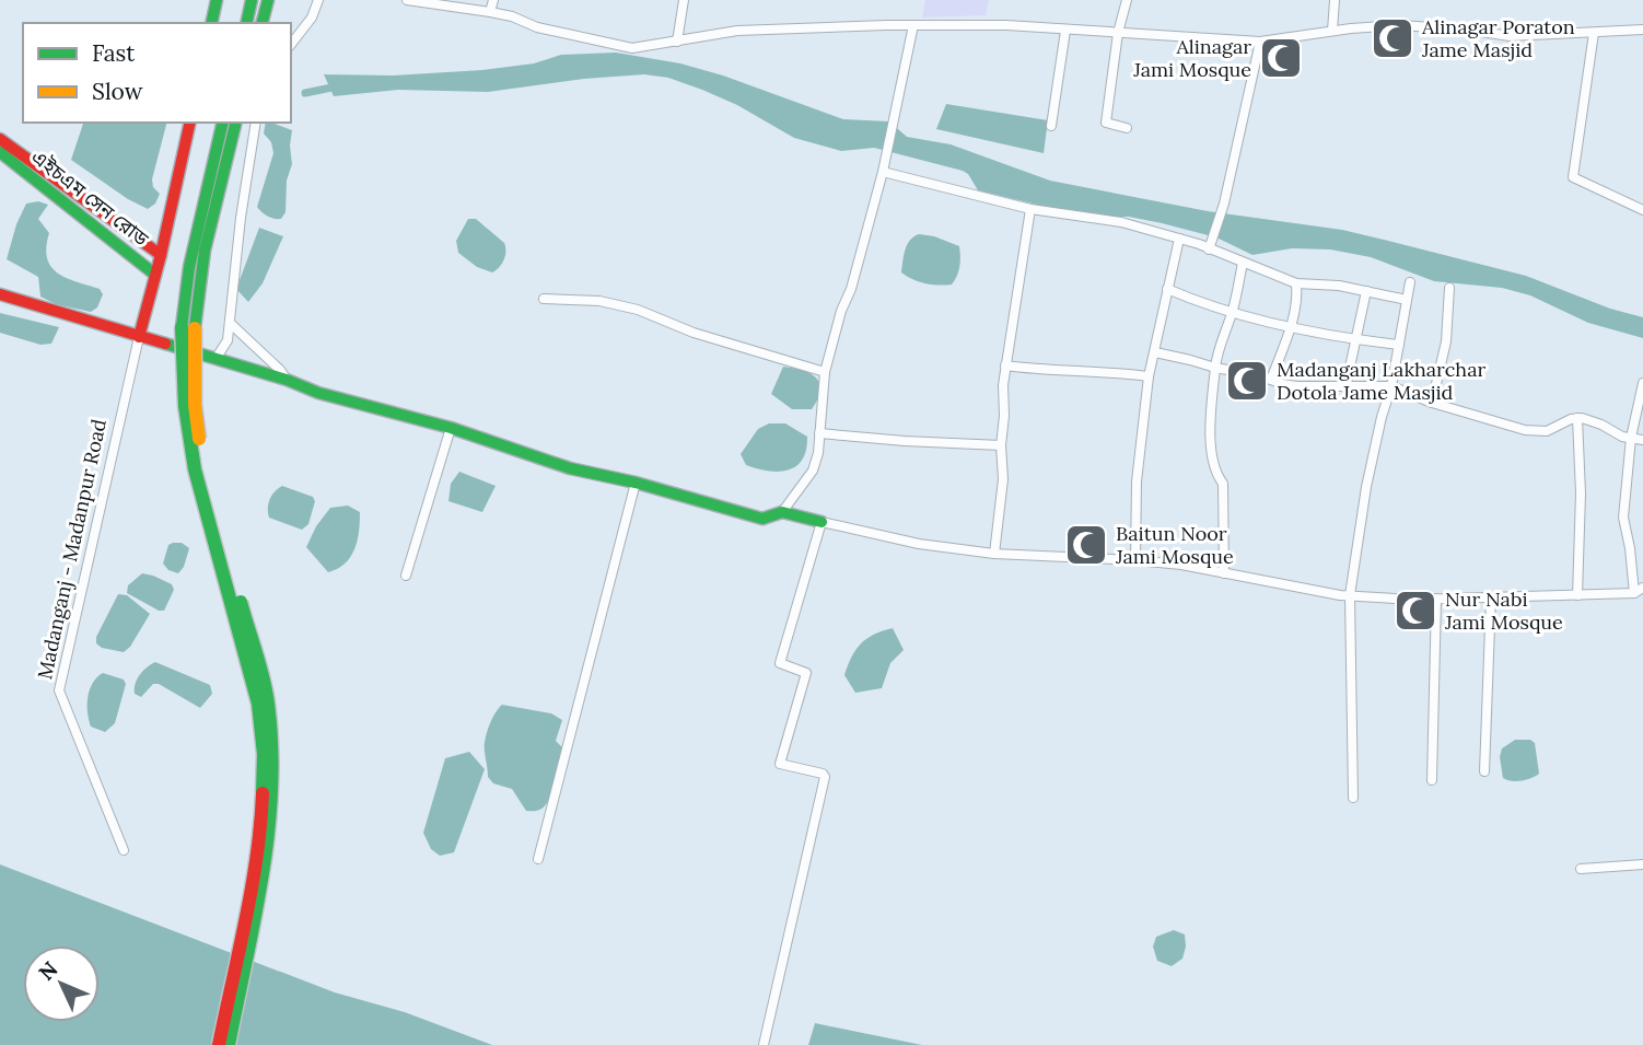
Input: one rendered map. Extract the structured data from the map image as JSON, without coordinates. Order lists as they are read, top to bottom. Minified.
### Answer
{"streets":{"main road":["এইচএম সেন রোড"],"street":["Madanganj - Madanpur Road"]},"places":{"mosque":["Alinagar Poraton Jame Masjid","Alinagar Jami Mosque","Madanganj Lakharchar Dotola Jame Masjid","Baitun Noor Jami Mosque","Nur Nabi Jami Mosque"]},"legend":["Fast","Slow"],"north":"top left"}
